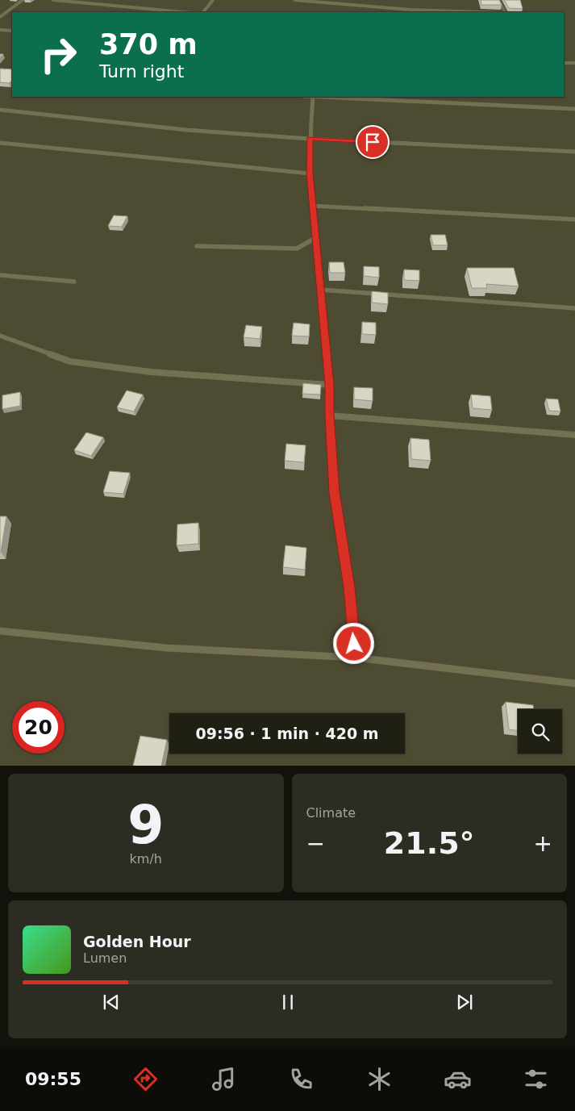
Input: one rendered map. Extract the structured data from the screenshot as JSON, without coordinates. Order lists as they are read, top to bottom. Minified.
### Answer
{"page":{"turn":["370 m","Turn right"],"limit":"20","trip":"09:56 · 1 min · 420 m","tile":[["9","km/h"],"Climate"],"heat":["−","21.5°","+"],"song":["Golden Hour","Lumen"],"tabs":"09:55"}}
